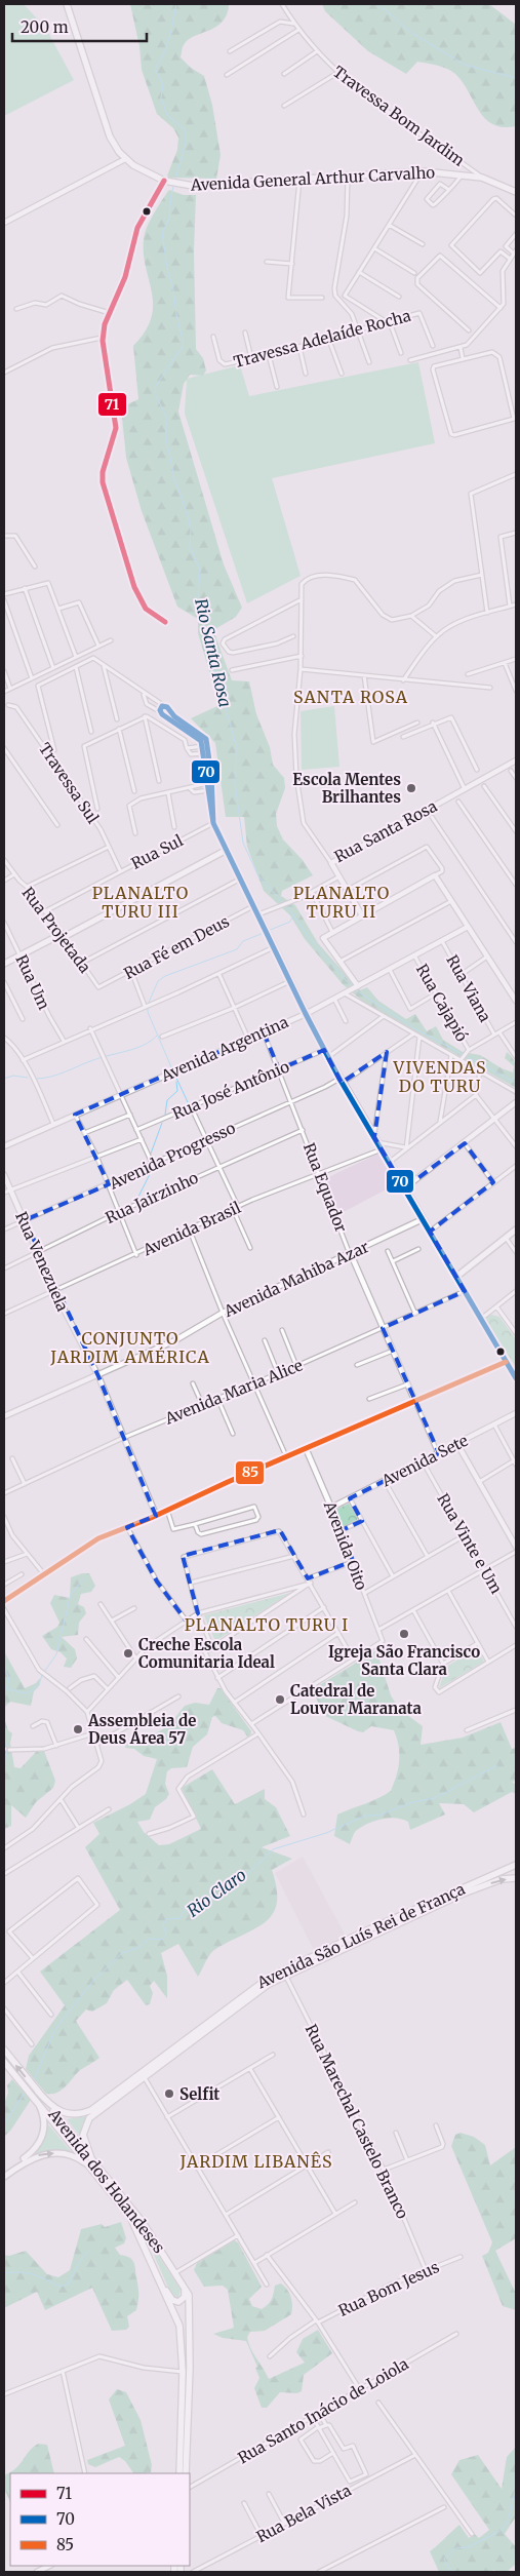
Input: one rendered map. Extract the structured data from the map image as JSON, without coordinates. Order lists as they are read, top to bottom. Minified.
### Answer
{"streets":{"main road":["Avenida General Arthur Carvalho","Avenida São Luís Rei de França","Avenida dos Holandeses"],"street":["Travessa Bom Jardim","Travessa Adelaíde Rocha","Travessa Sul","Rua Santa Rosa","Rua Sul","Rua Projetada","Rua Fé em Deus","Rua Um","Rua Viana","Rua Cajapió","Avenida Argentina","Rua José Antônio","Avenida Progresso","Rua Equador","Rua Jairzinho","Avenida Brasil","Rua Venezuela","Avenida Mahiba Azar","Avenida Maria Alice","Avenida Sete","Rua Vinte e Um","Avenida Oito","Rua Marechal Castelo Branco","Rua Bom Jesus","Rua Santo Inácio de Loiola","Rua Bela Vista"]},"crossings":[["Travessa Bom Jardim","Avenida General Arthur Carvalho"],["Travessa Sul","Rua Sul"],["Rua Sul","Rua Projetada"],["Rua Projetada","Rua Fé em Deus"],["Rua Viana","Avenida Argentina"],["Rua Cajapió","Avenida Argentina"],["Avenida Argentina","Rua Equador"],["Rua José Antônio","Rua Equador"],["Avenida Progresso","Rua Equador"],["Avenida Progresso","Rua Venezuela"],["Rua Equador","Rua Jairzinho"],["Rua Equador","Avenida Brasil"],["Rua Equador","Avenida Mahiba Azar"],["Rua Equador","Avenida Maria Alice"],["Rua Equador","Avenida Sete"],["Rua Jairzinho","Rua Venezuela"],["Avenida Brasil","Rua Venezuela"],["Rua Venezuela","Avenida Mahiba Azar"],["Rua Venezuela","Avenida Maria Alice"],["Avenida Sete","Rua Vinte e Um"],["Avenida Sete","Avenida Oito"],["Avenida São Luís Rei de França","Rua Marechal Castelo Branco"],["Avenida São Luís Rei de França","Avenida dos Holandeses"],["Rua Marechal Castelo Branco","Rua Bom Jesus"]],"districts":["SANTA ROSA","PLANALTO TURU III","PLANALTO TURU II","VIVENDAS DO TURU","CONJUNTO JARDIM AMÉRICA","PLANALTO TURU I","JARDIM LIBANÊS"],"water":["Rio Santa Rosa","Rio Claro"],"places":["Escola Mentes Brilhantes","Igreja São Francisco Santa Clara","Creche Escola Comunitaria Ideal","Catedral de Louvor Maranata","Assembleia de Deus Área 57","Selfit"],"lines":["transit line 71","transit line 70","transit line 85"],"legend":["71","70","85"],"scale_bar":"200 m"}
